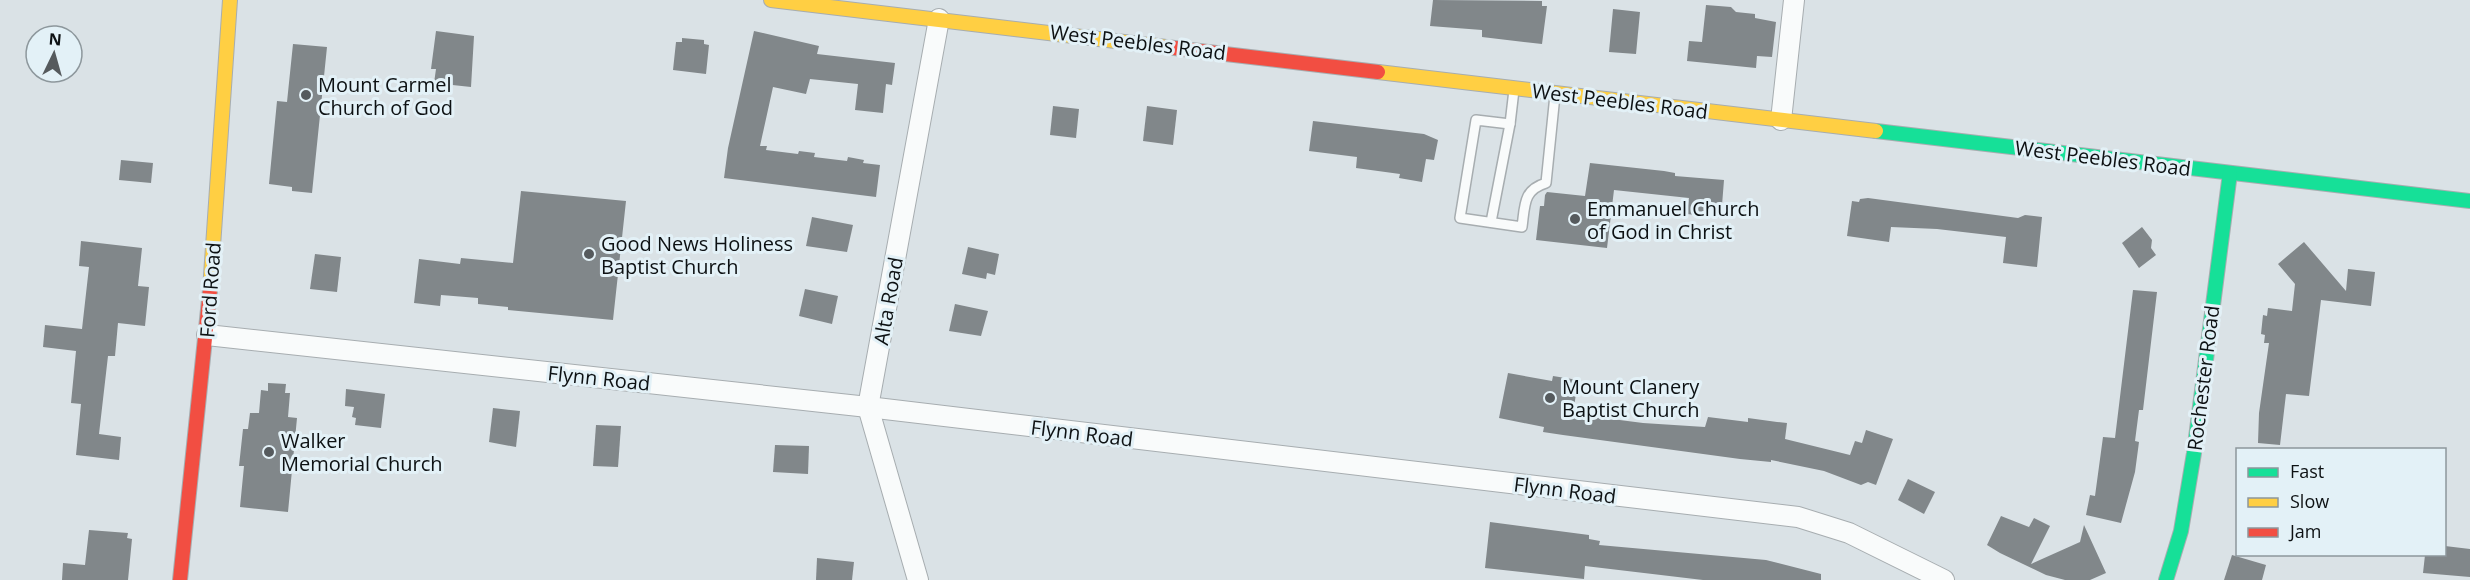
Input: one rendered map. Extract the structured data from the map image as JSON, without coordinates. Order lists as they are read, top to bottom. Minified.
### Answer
{"streets":{"main road":["West Peebles Road","Ford Road","Rochester Road"],"street":["Alta Road","Flynn Road"]},"crossings":[["West Peebles Road","Alta Road"],["West Peebles Road","Rochester Road"],["Ford Road","Flynn Road"],["Alta Road","Flynn Road"]],"places":["Mount Carmel Church of God","Emmanuel Church of God in Christ","Good News Holiness Baptist Church","Mount Clanery Baptist Church","Walker Memorial Church"],"legend":["Fast","Slow","Jam"],"north":"top"}
